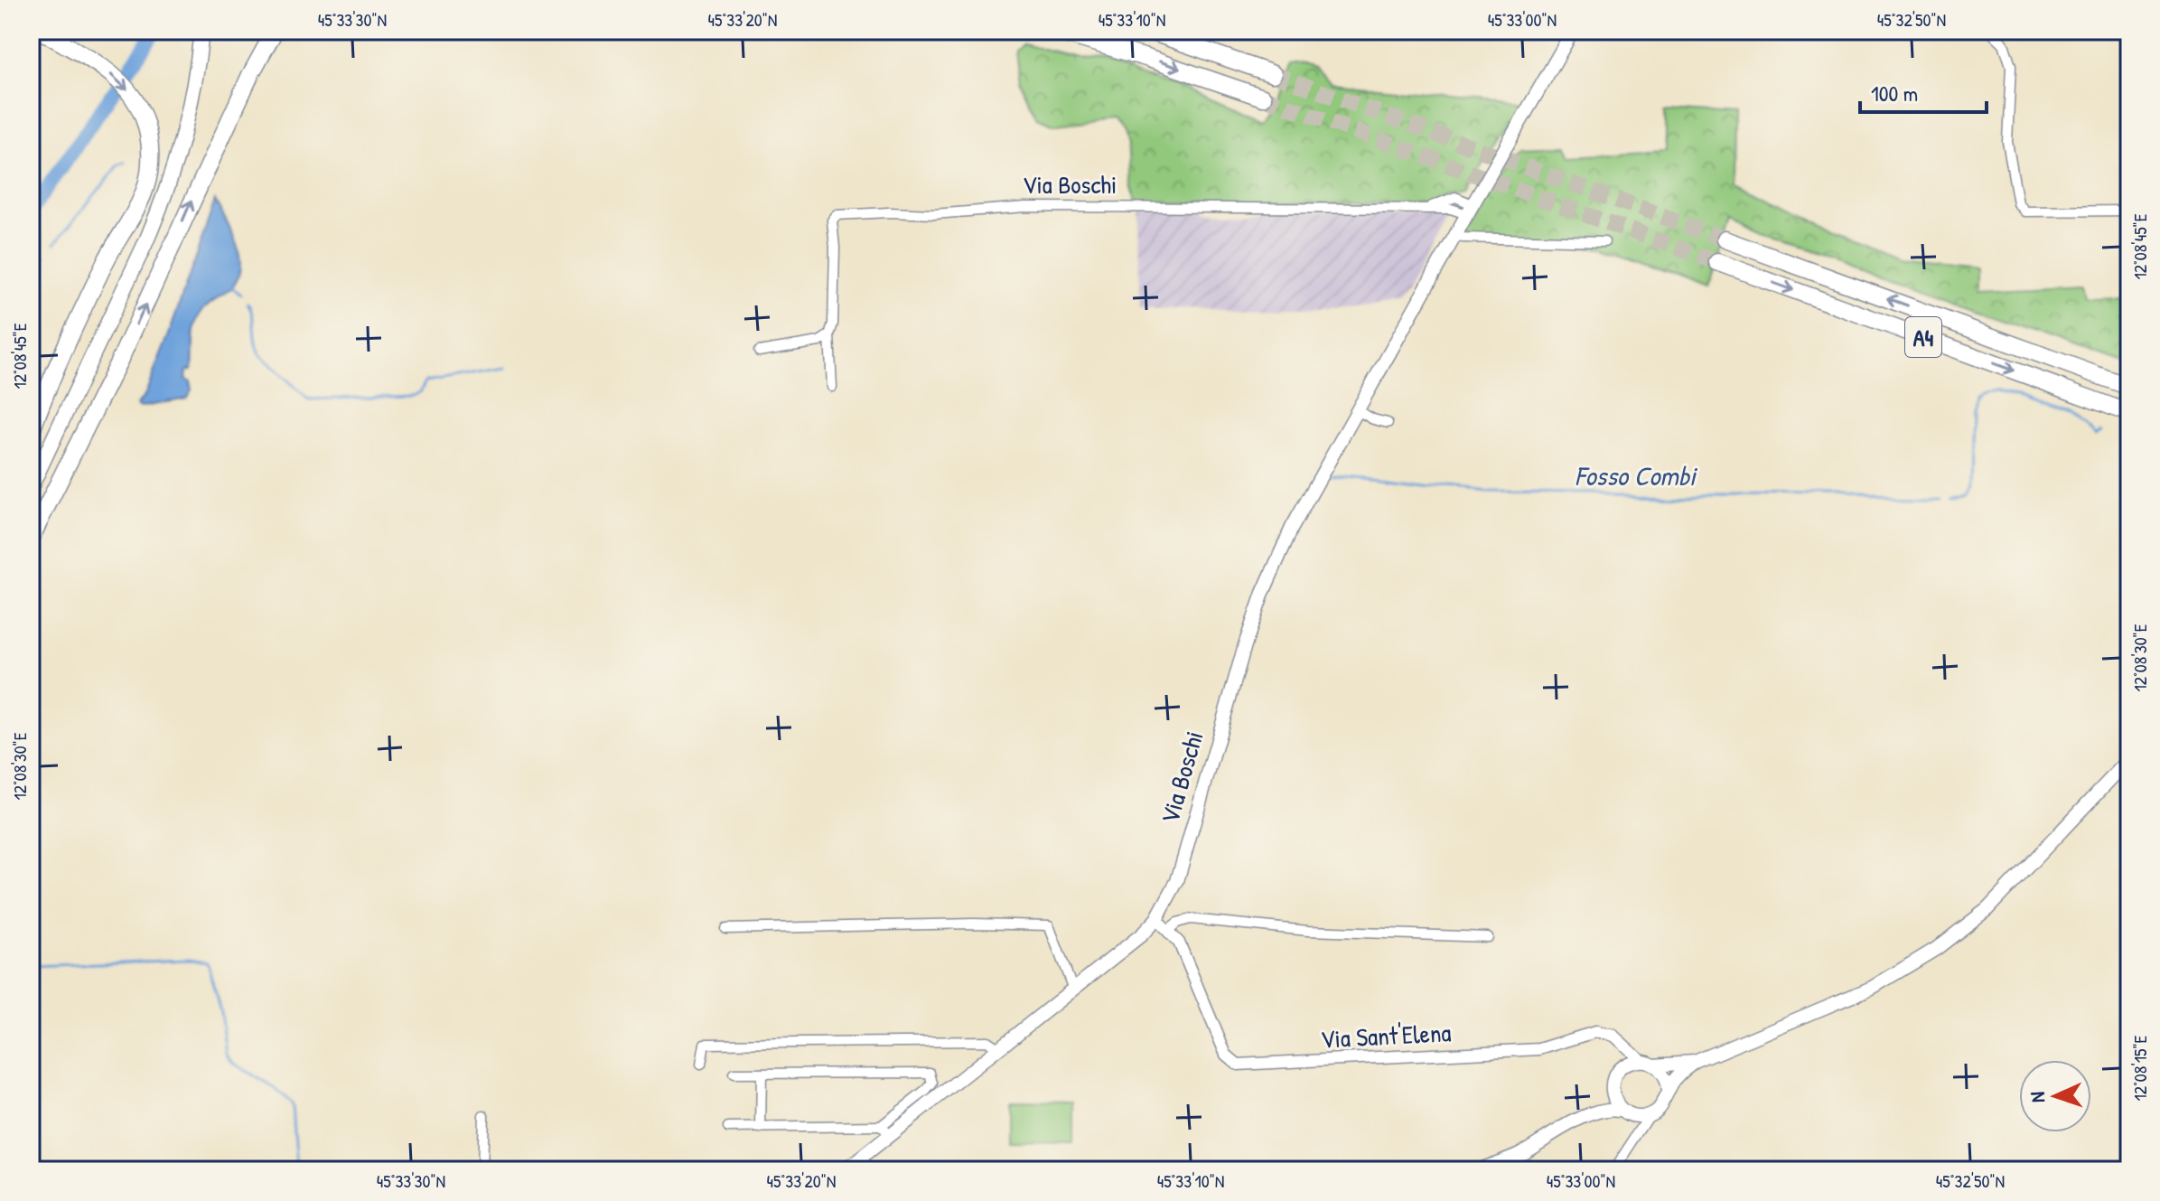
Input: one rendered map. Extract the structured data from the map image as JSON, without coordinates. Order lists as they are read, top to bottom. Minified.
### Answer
{"streets":{"highway":["A4"],"main road":["Via Boschi"],"street":["Via Sant'Elena"]},"water":["Fosso Combi"],"scale_bar":"100 m","north":"left","coordinates":["45°33'30\"N","45°33'20\"N","45°33'10\"N","45°33'00\"N","45°32'50\"N","12°08'45\"E","12°08'30\"E","12°08'15\"E"]}
